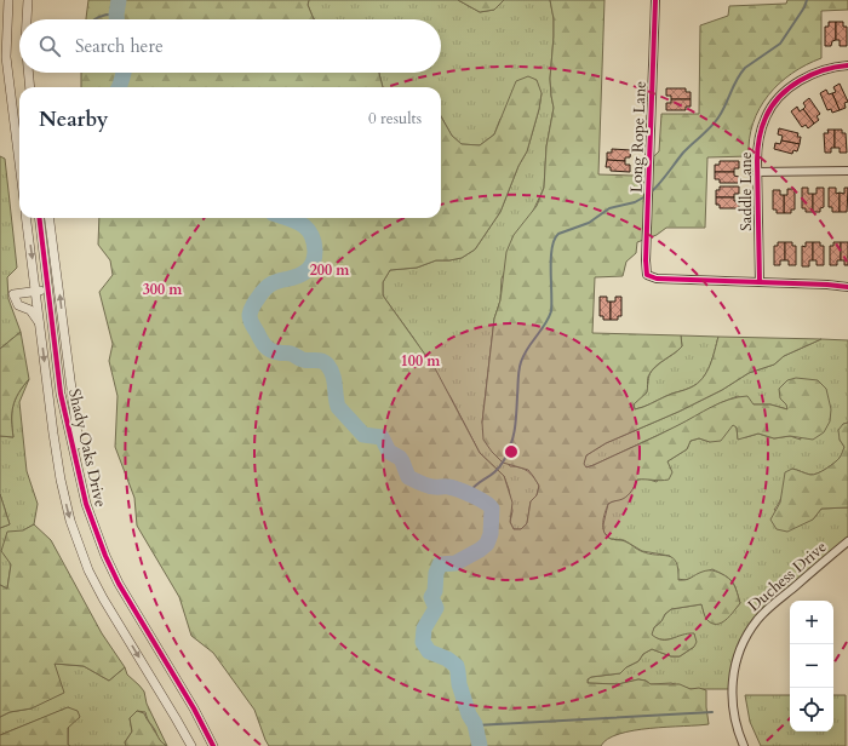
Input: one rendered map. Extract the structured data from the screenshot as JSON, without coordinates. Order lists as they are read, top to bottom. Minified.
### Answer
{"streets":{"street":["Long Rope Lane","Saddle Lane","Shady Oaks Drive","Duchess Drive"]},"crossings":[["Long Rope Lane","Saddle Lane"]],"page":{"search":"Search here","heading":["Nearby","0 results"],"map_buttons":["+","−"]},"rings":["200 m","300 m","100 m"]}
